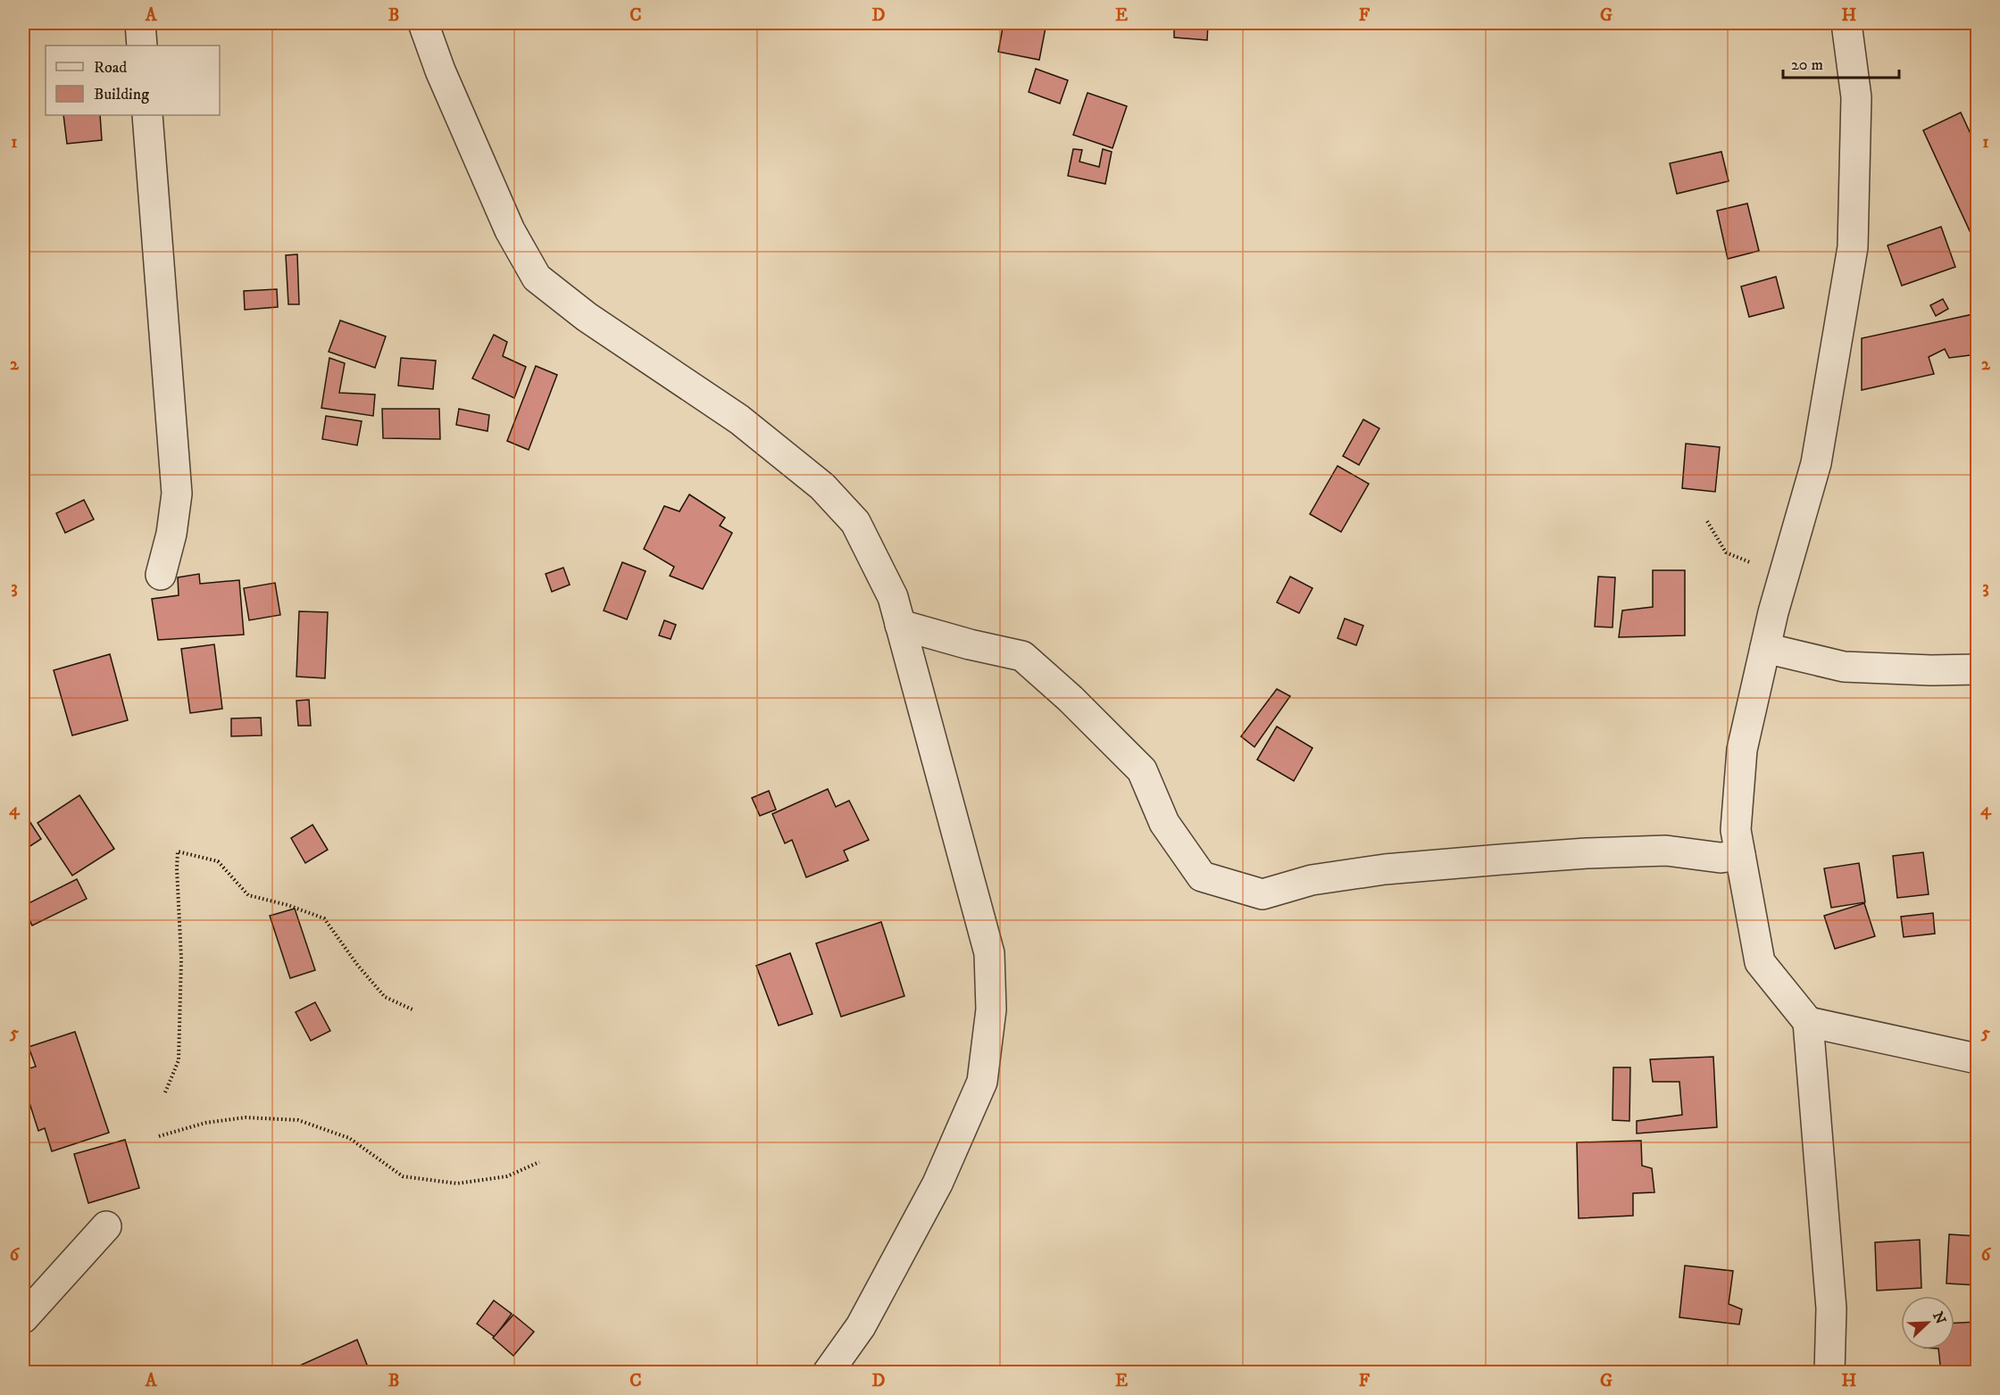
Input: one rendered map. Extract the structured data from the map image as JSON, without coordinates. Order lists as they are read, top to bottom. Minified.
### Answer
{"legend":["Road","Building"],"scale_bar":"20 m","north":"top right","grid":{"columns":["A","B","C","D","E","F","G","H"],"rows":["1","2","3","4","5","6"]}}
